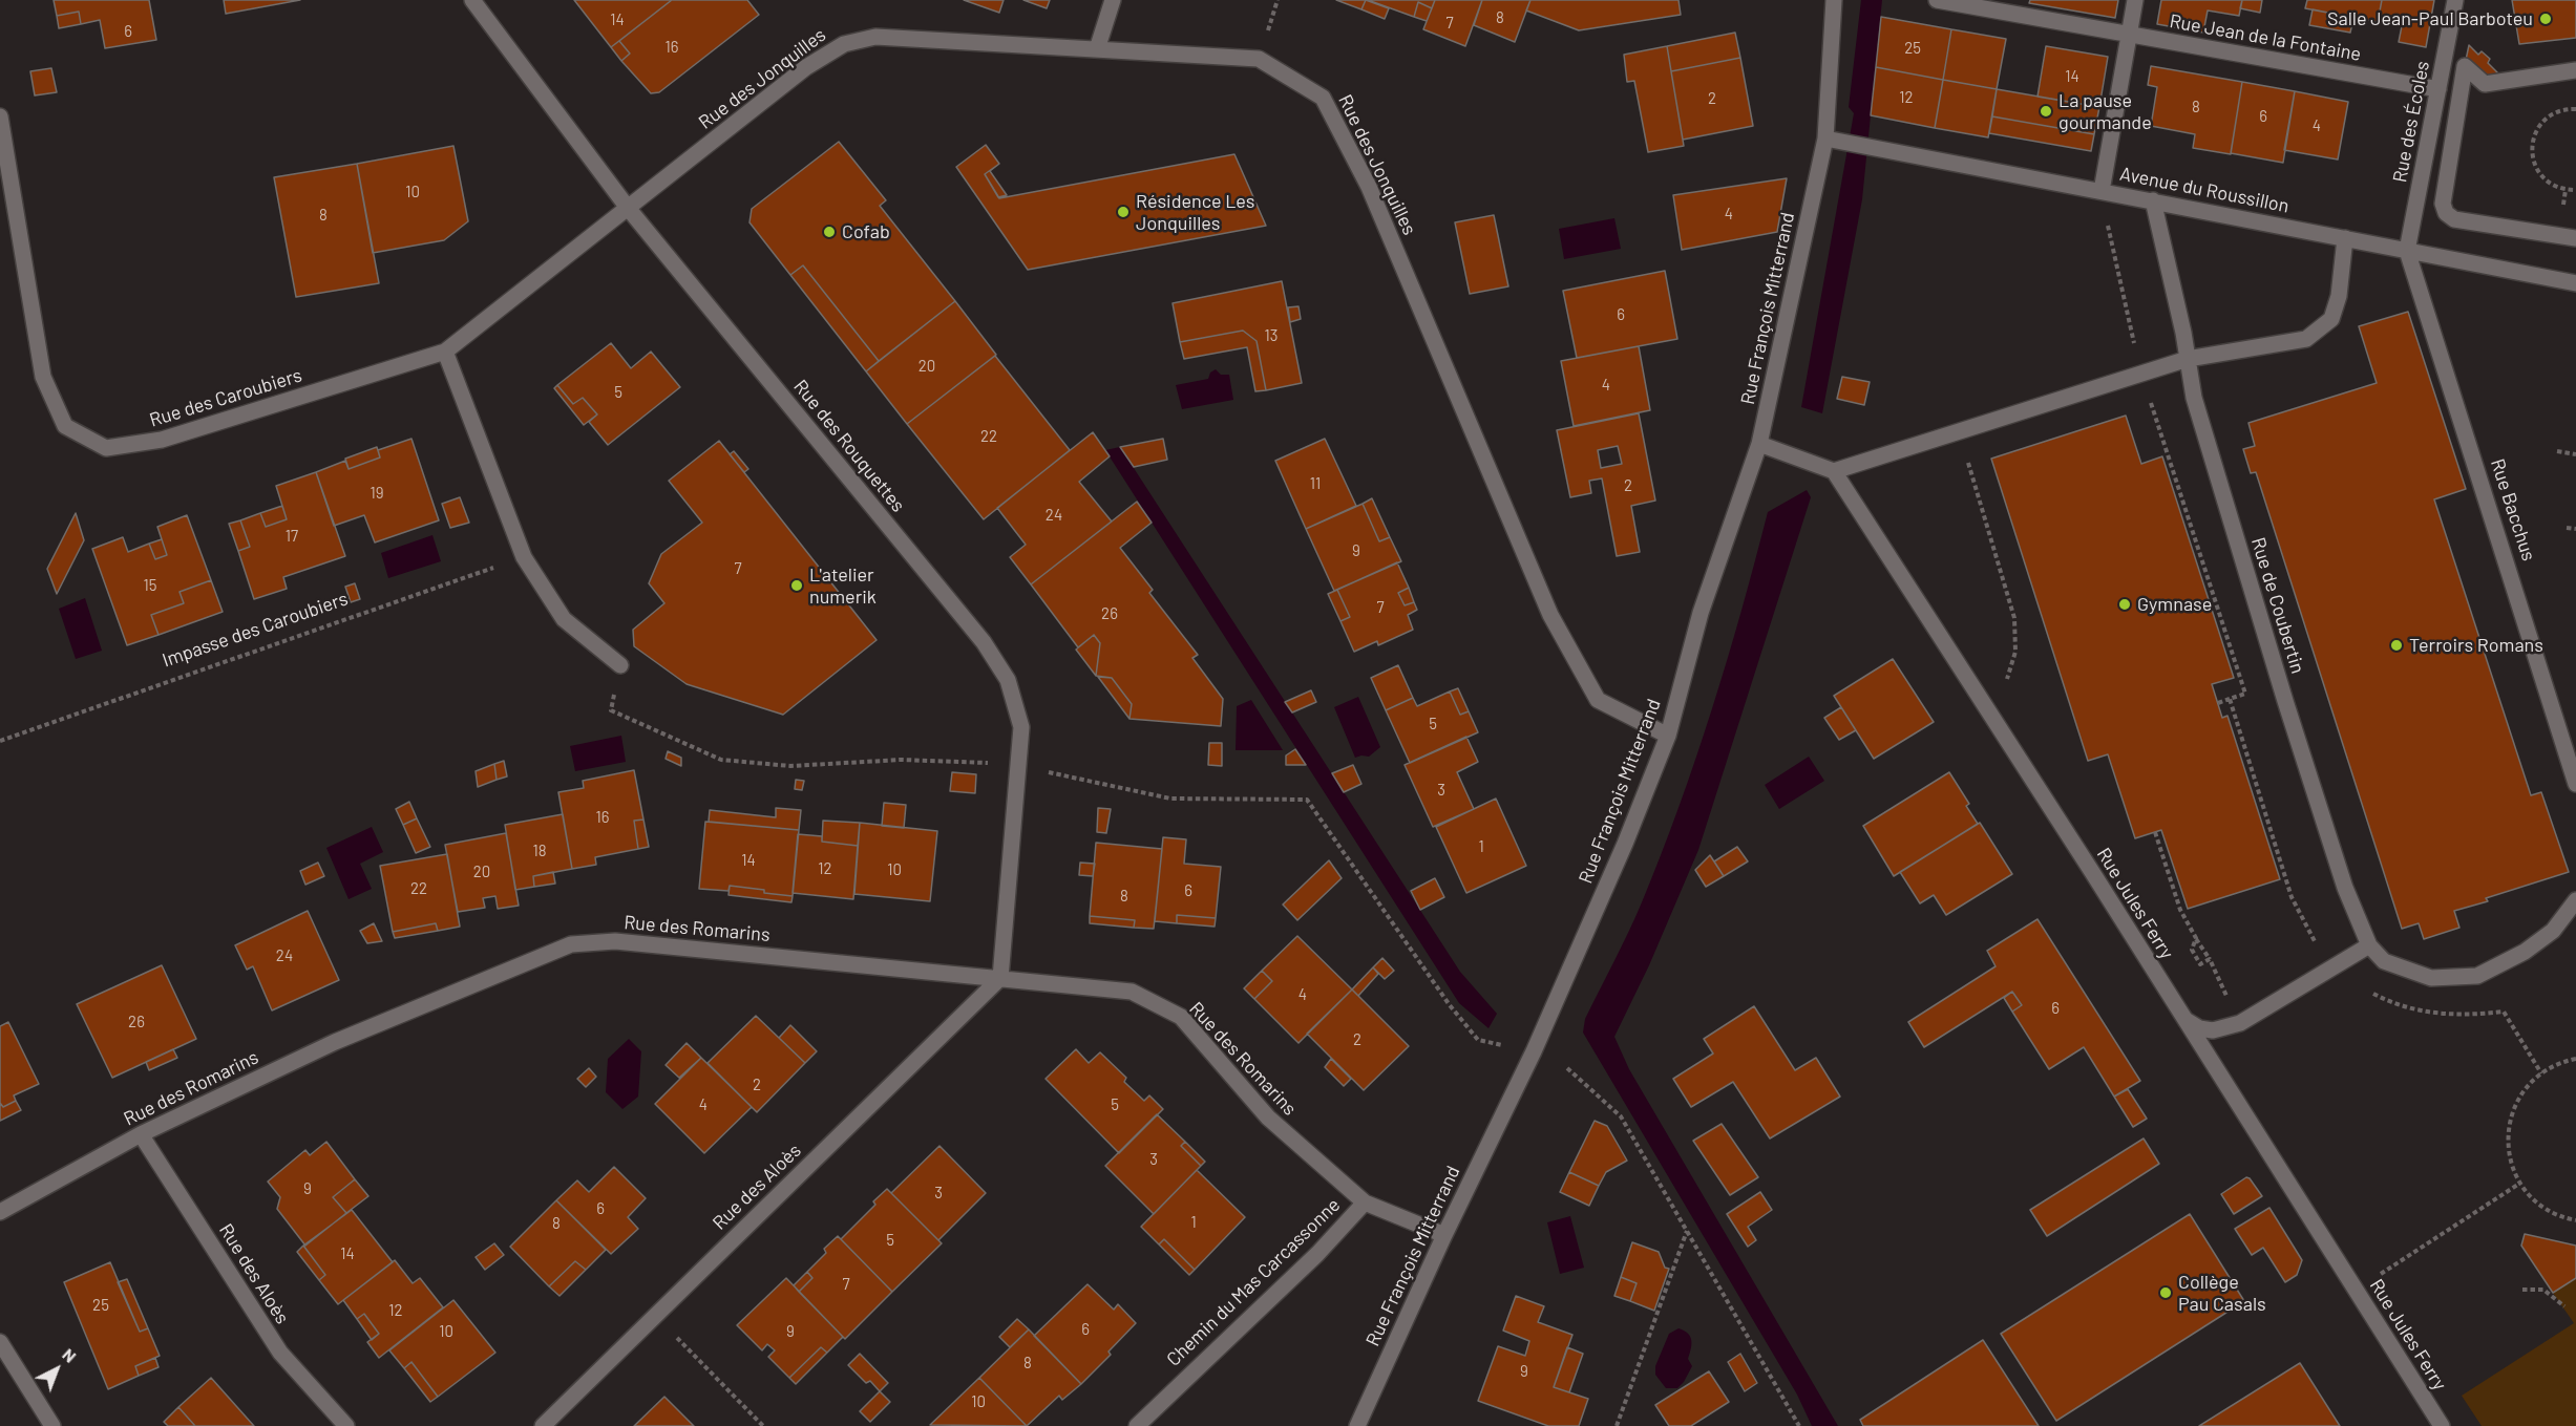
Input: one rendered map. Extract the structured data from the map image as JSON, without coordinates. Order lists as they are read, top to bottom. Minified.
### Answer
{"streets":{"street":["Rue Jean de la Fontaine","Rue des Jonquilles","Rue des Écoles","Avenue du Roussillon","Rue François Mitterrand","Rue des Caroubiers","Rue des Rouquettes","Rue Bacchus","Rue de Coubertin","Rue Jules Ferry","Rue des Romarins","Rue des Aloès","Chemin du Mas Carcassonne"],"path":["Impasse des Caroubiers"]},"crossings":[["Rue Jean de la Fontaine","Rue des Écoles"],["Rue des Jonquilles","Rue François Mitterrand"],["Rue des Jonquilles","Rue des Caroubiers"],["Rue des Jonquilles","Rue des Rouquettes"],["Rue des Écoles","Avenue du Roussillon"],["Rue des Écoles","Rue Bacchus"],["Avenue du Roussillon","Rue François Mitterrand"],["Avenue du Roussillon","Rue Bacchus"],["Avenue du Roussillon","Rue de Coubertin"],["Rue François Mitterrand","Chemin du Mas Carcassonne"],["Rue des Caroubiers","Rue des Rouquettes"],["Rue des Rouquettes","Rue des Romarins"],["Rue des Rouquettes","Rue des Aloès"],["Rue des Romarins","Rue des Aloès"],["Rue des Romarins","Chemin du Mas Carcassonne"]],"places":["Salle Jean-Paul Barboteu","La pause gourmande","Résidence Les Jonquilles","Cofab","L'atelier numerik","Gymnase","Terroirs Romans","Collège Pau Casals"],"house_numbers":["8","14","7","6","16","25","14","12","2","8","6","4","10","4","8","6","13","20","4","5","22","11","2","19","24","17","9","7","15","7","26","5","3","16","1","18","14","12","10","20","22","6","8","24","4","6","26","2","2","4","5","3","9","3","6","1","8","5","14","7","25","12","6","10","9","8","9","10"],"north":"top right"}
